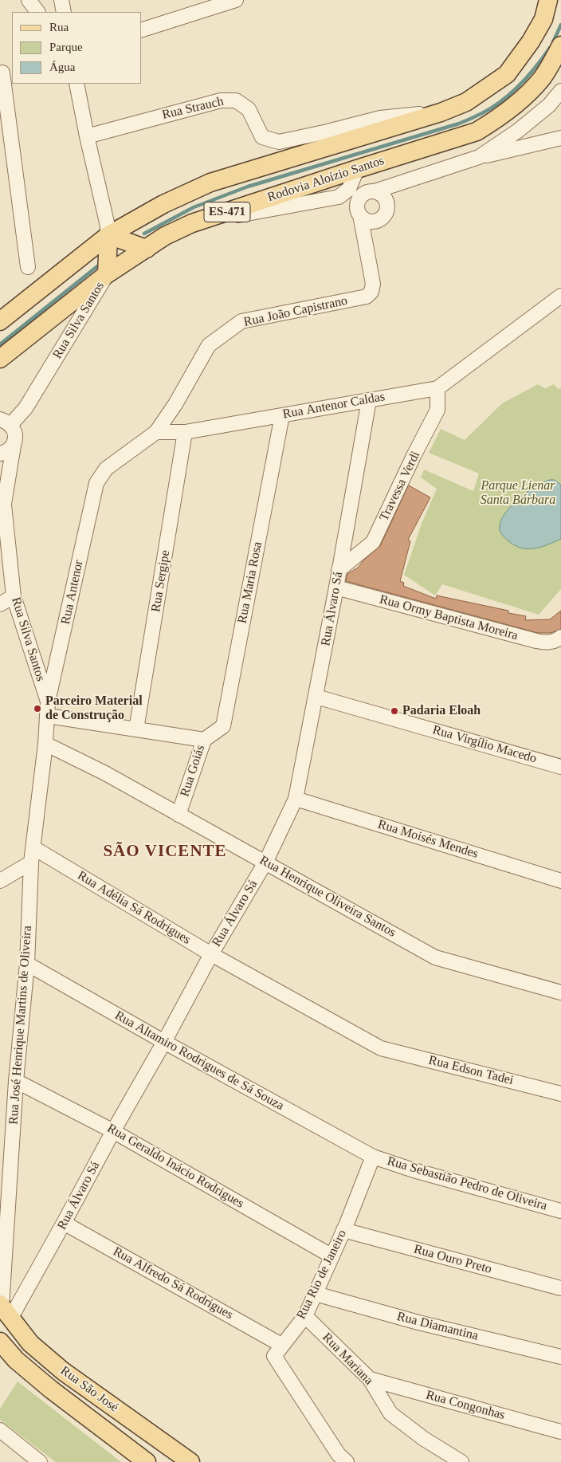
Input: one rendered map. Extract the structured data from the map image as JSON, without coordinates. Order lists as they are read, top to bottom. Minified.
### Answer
{"streets":{"main road":["Rodovia Aloízio Santos","ES-471","Rua São José"],"street":["Rua Strauch","Rua João Capistrano","Rua Silva Santos","Rua Antenor Caldas","Travessa Verdi","Rua Sergipe","Rua Maria Rosa","Rua Antenor","Rua Álvaro Sá","Rua Ormy Baptista Moreira","Rua Virgílio Macedo","Rua Goiás","Rua Moisés Mendes","Rua Henrique Oliveira Santos","Rua Adélia Sá Rodrigues","Rua José Henrique Martins de Oliveira","Rua Altamiro Rodrigues de Sá Souza","Rua Edson Tadei","Rua Geraldo Inácio Rodrigues","Rua Sebastião Pedro de Oliveira","Rua Ouro Preto","Rua Rio de Janeiro","Rua Alfredo Sá Rodrigues","Rua Diamantina","Rua Mariana","Rua Congonhas"]},"crossings":[["Rua Strauch","Rodovia Aloízio Santos"],["Rodovia Aloízio Santos","Rua Silva Santos"],["Rua João Capistrano","Rua Antenor Caldas"],["Rua João Capistrano","Rua Antenor"],["Rua Silva Santos","Rua Antenor"],["Rua Antenor Caldas","Travessa Verdi"],["Rua Antenor Caldas","Rua Sergipe"],["Rua Antenor Caldas","Rua Maria Rosa"],["Rua Antenor Caldas","Rua Antenor"],["Rua Antenor Caldas","Rua Álvaro Sá"],["Travessa Verdi","Rua Álvaro Sá"],["Rua Sergipe","Rua Goiás"],["Rua Maria Rosa","Rua Goiás"],["Rua Álvaro Sá","Rua Ormy Baptista Moreira"],["Rua Álvaro Sá","Rua Virgílio Macedo"],["Rua Álvaro Sá","Rua Moisés Mendes"],["Rua Álvaro Sá","Rua Henrique Oliveira Santos"],["Rua Álvaro Sá","Rua Adélia Sá Rodrigues"],["Rua Álvaro Sá","Rua José Henrique Martins de Oliveira"],["Rua Álvaro Sá","Rua Altamiro Rodrigues de Sá Souza"],["Rua Álvaro Sá","Rua Geraldo Inácio Rodrigues"],["Rua Álvaro Sá","Rua Alfredo Sá Rodrigues"],["Rua Álvaro Sá","Rua São José"],["Rua Goiás","Rua Henrique Oliveira Santos"],["Rua Henrique Oliveira Santos","Rua José Henrique Martins de Oliveira"],["Rua Adélia Sá Rodrigues","Rua José Henrique Martins de Oliveira"],["Rua Adélia Sá Rodrigues","Rua Edson Tadei"],["Rua José Henrique Martins de Oliveira","Rua Altamiro Rodrigues de Sá Souza"],["Rua José Henrique Martins de Oliveira","Rua Geraldo Inácio Rodrigues"],["Rua José Henrique Martins de Oliveira","Rua São José"],["Rua Altamiro Rodrigues de Sá Souza","Rua Sebastião Pedro de Oliveira"],["Rua Altamiro Rodrigues de Sá Souza","Rua Rio de Janeiro"],["Rua Geraldo Inácio Rodrigues","Rua Rio de Janeiro"],["Rua Sebastião Pedro de Oliveira","Rua Rio de Janeiro"],["Rua Ouro Preto","Rua Rio de Janeiro"],["Rua Rio de Janeiro","Rua Alfredo Sá Rodrigues"],["Rua Rio de Janeiro","Rua Diamantina"],["Rua Rio de Janeiro","Rua Mariana"],["Rua Mariana","Rua Congonhas"]],"districts":["SÃO VICENTE"],"parks":["Parque Lienar Santa Bárbara"],"places":["Parceiro Material de Construção","Padaria Eloah"],"legend":["Rua","Parque","Água"]}
